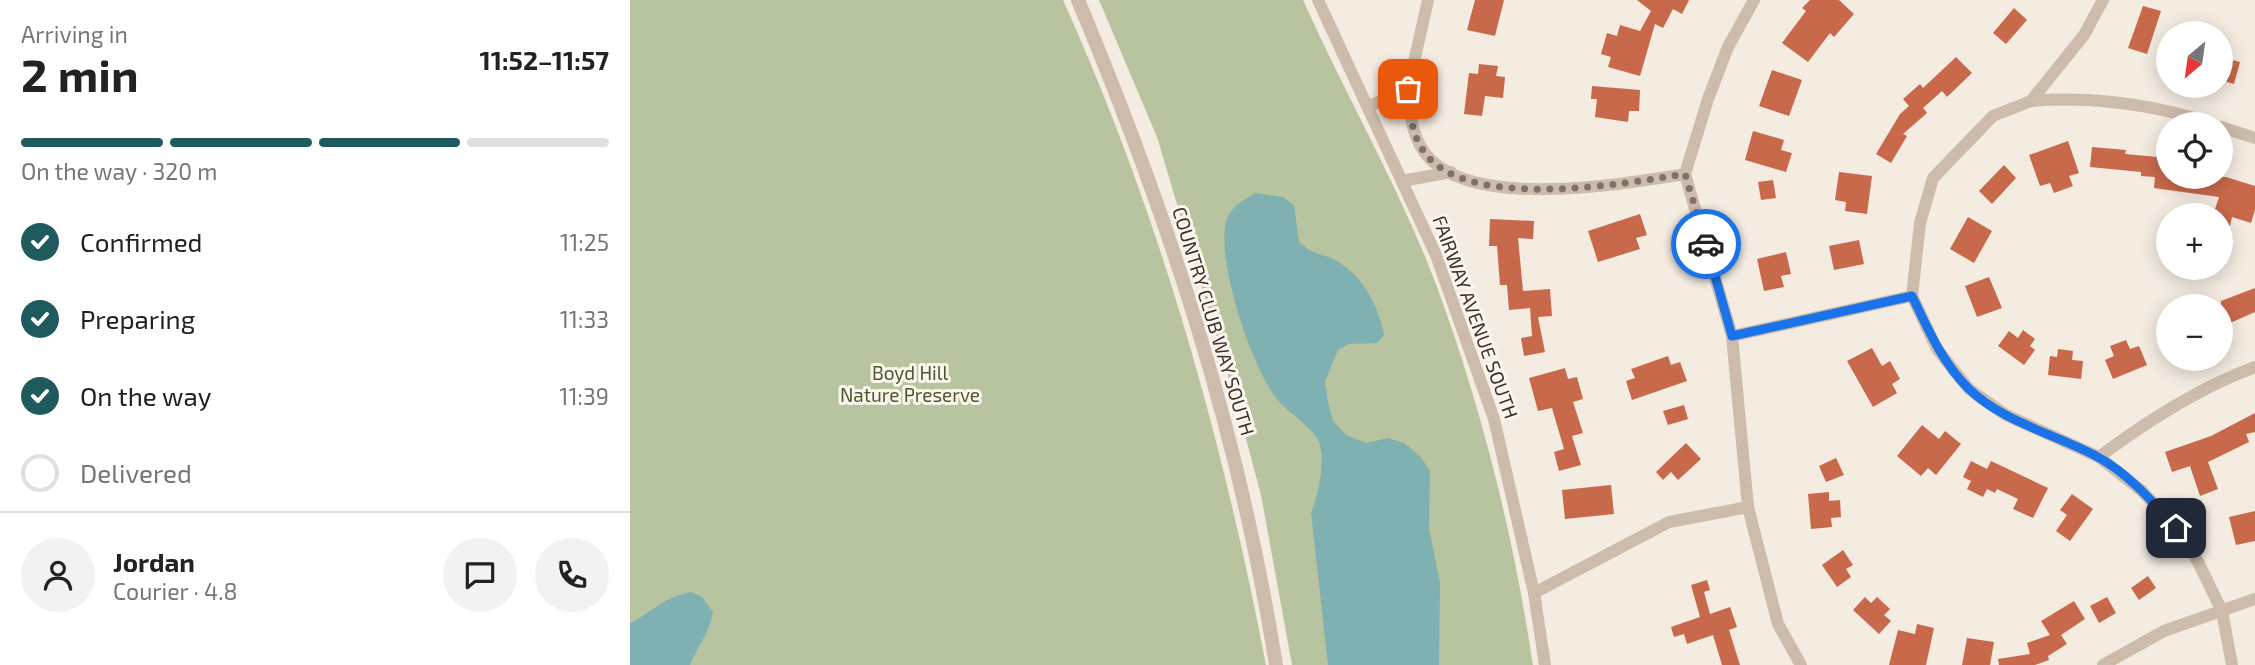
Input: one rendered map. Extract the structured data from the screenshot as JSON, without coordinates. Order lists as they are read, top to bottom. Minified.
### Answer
{"streets":{"street":["FAIRWAY AVENUE SOUTH","COUNTRY CLUB WAY SOUTH"]},"parks":["Boyd Hill Nature Preserve"],"north":"bottom left","page":{"heading":["2 min","Arriving in","11:52–11:57"],"panel":["Jordan","Courier · 4.8"],"map_buttons":["+","−"],"bar":"On the way · 320 m","list":[["Confirmed","11:25"],["Preparing","11:33"],["On the way","11:39"],"Delivered"]}}
